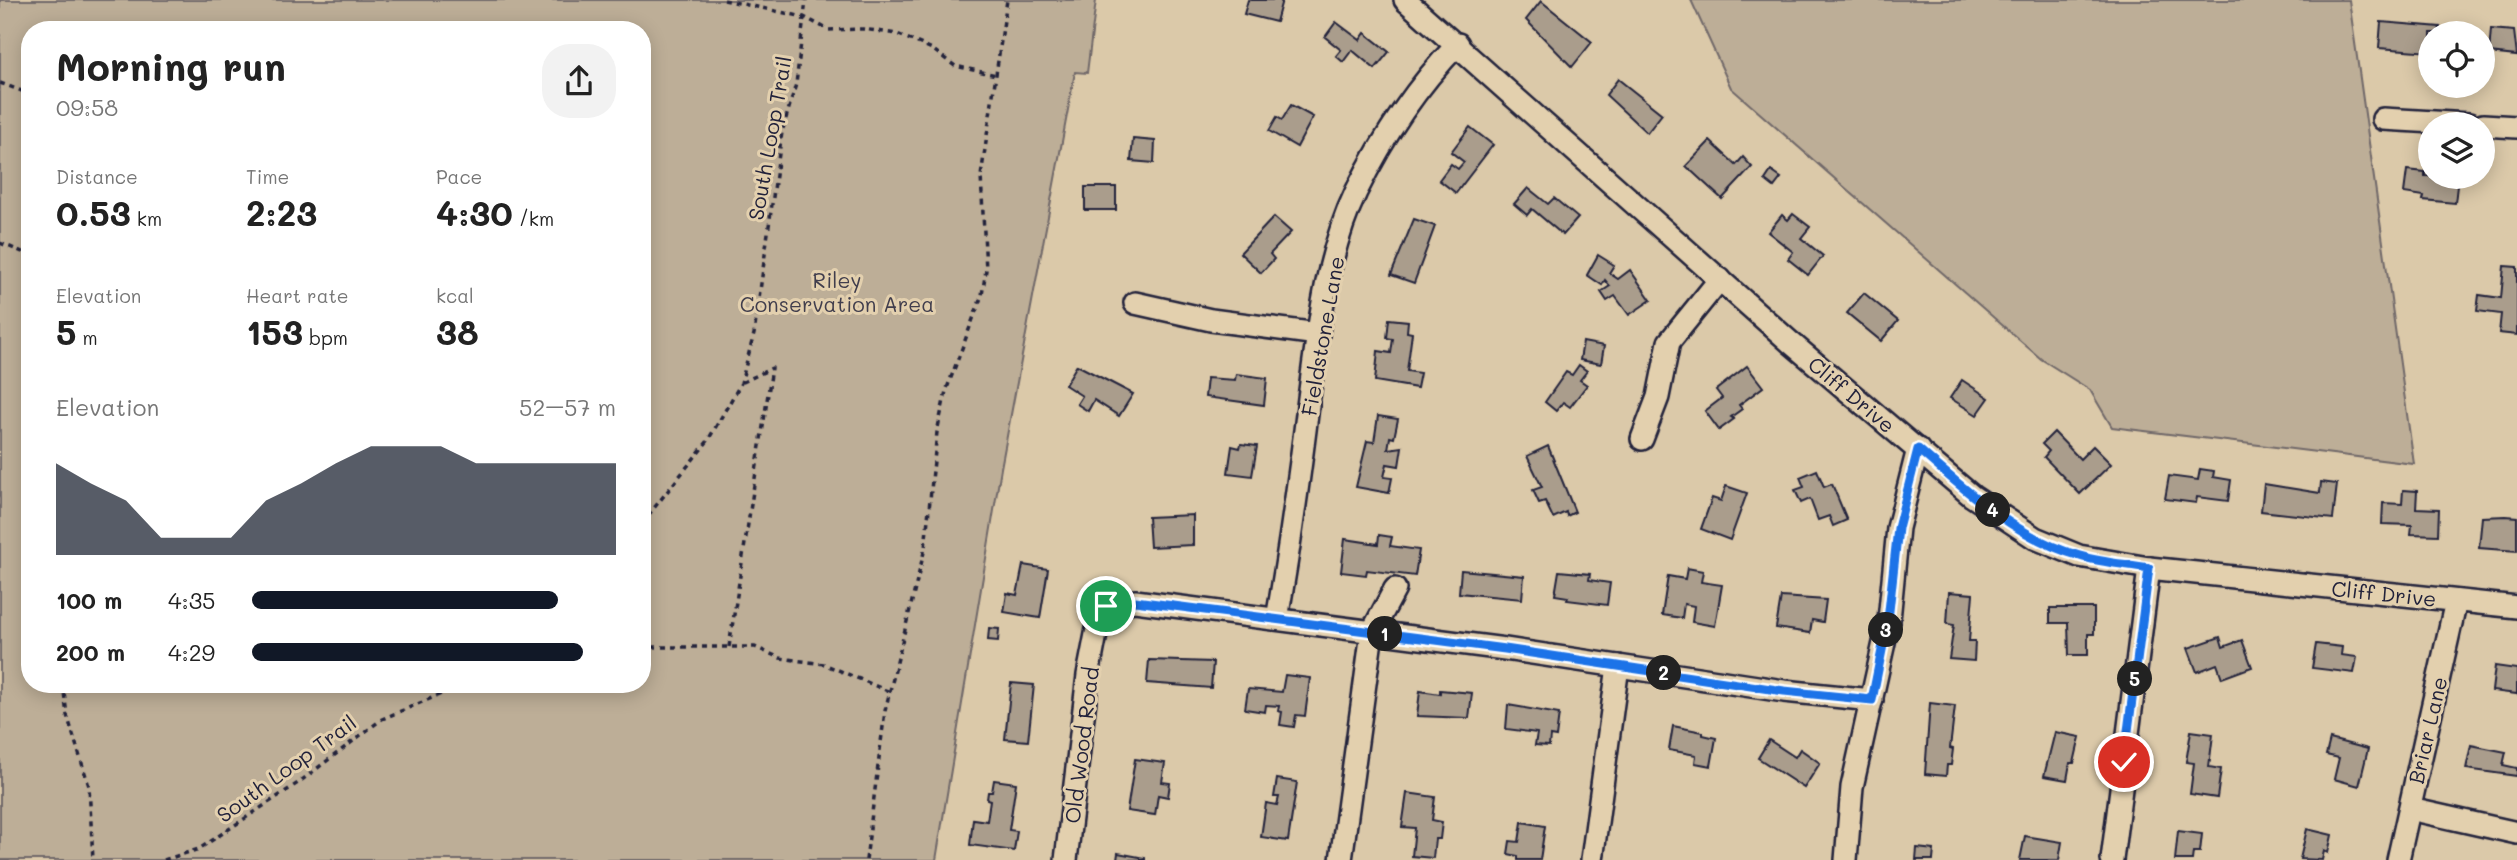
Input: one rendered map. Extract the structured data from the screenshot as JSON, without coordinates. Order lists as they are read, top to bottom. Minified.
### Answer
{"streets":{"street":["Fieldstone Lane","Cliff Drive","Briar Lane","Old Wood Road"],"path":["South Loop Trail"]},"crossings":[["Fieldstone Lane","Cliff Drive"],["Fieldstone Lane","Old Wood Road"],["Cliff Drive","Briar Lane"]],"parks":["Riley Conservation Area"],"page":{"heading":["Morning run","09:58"],"stats":[["Distance","0.53 km"],["Time","2:23"],["Pace","4:30 /km"],["Elevation","5 m"],["Heart rate","153 bpm"],["kcal","38"]],"chart":["Elevation","52–57 m"],"pins":["4","3","1","2","5"],"list":[{"name":"100 m","note":"4:35"},{"name":"200 m","note":"4:29"}]}}
